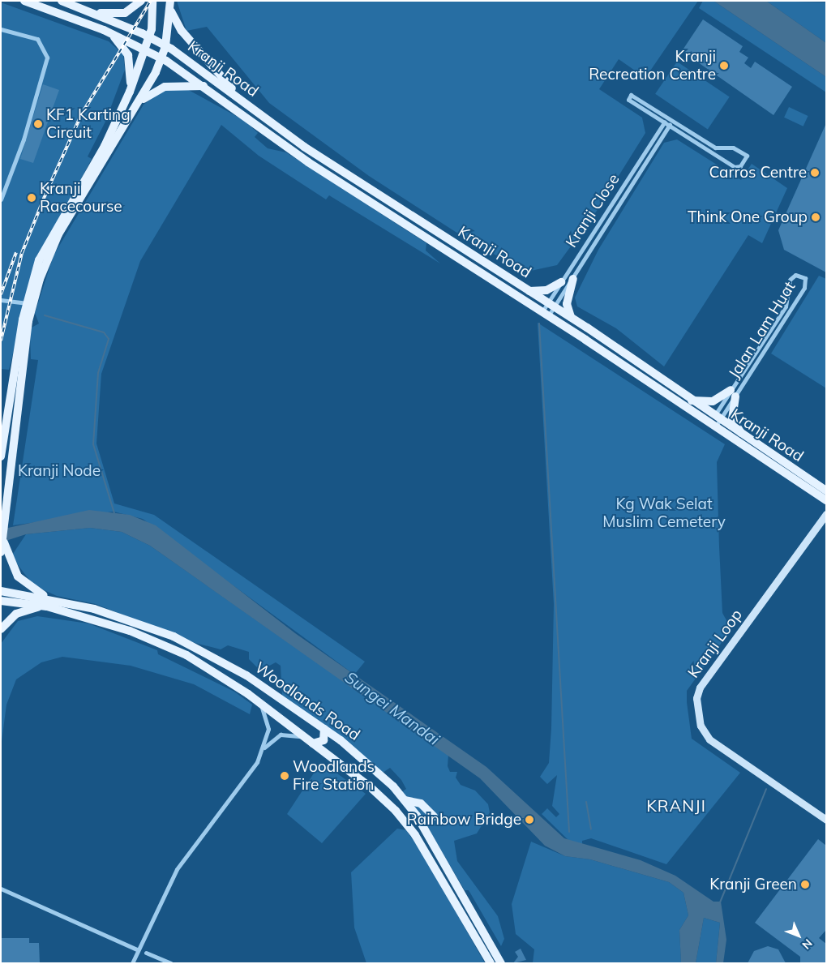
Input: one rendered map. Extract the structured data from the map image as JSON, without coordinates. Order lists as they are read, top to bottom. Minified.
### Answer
{"streets":{"main road":["Kranji Road","Woodlands Road"],"street":["Kranji Close","Jalan Lam Huat","Kranji Loop"]},"crossings":[["Kranji Road","Kranji Close"],["Kranji Road","Jalan Lam Huat"]],"districts":["KRANJI"],"water":["Sungei Mandai"],"parks":["Kranji Node","Kg Wak Selat Muslim Cemetery"],"places":["Kranji Recreation Centre","KF1 Karting Circuit","Carros Centre","Kranji Racecourse","Think One Group","Woodlands Fire Station","Rainbow Bridge","Kranji Green"],"north":"bottom right"}
